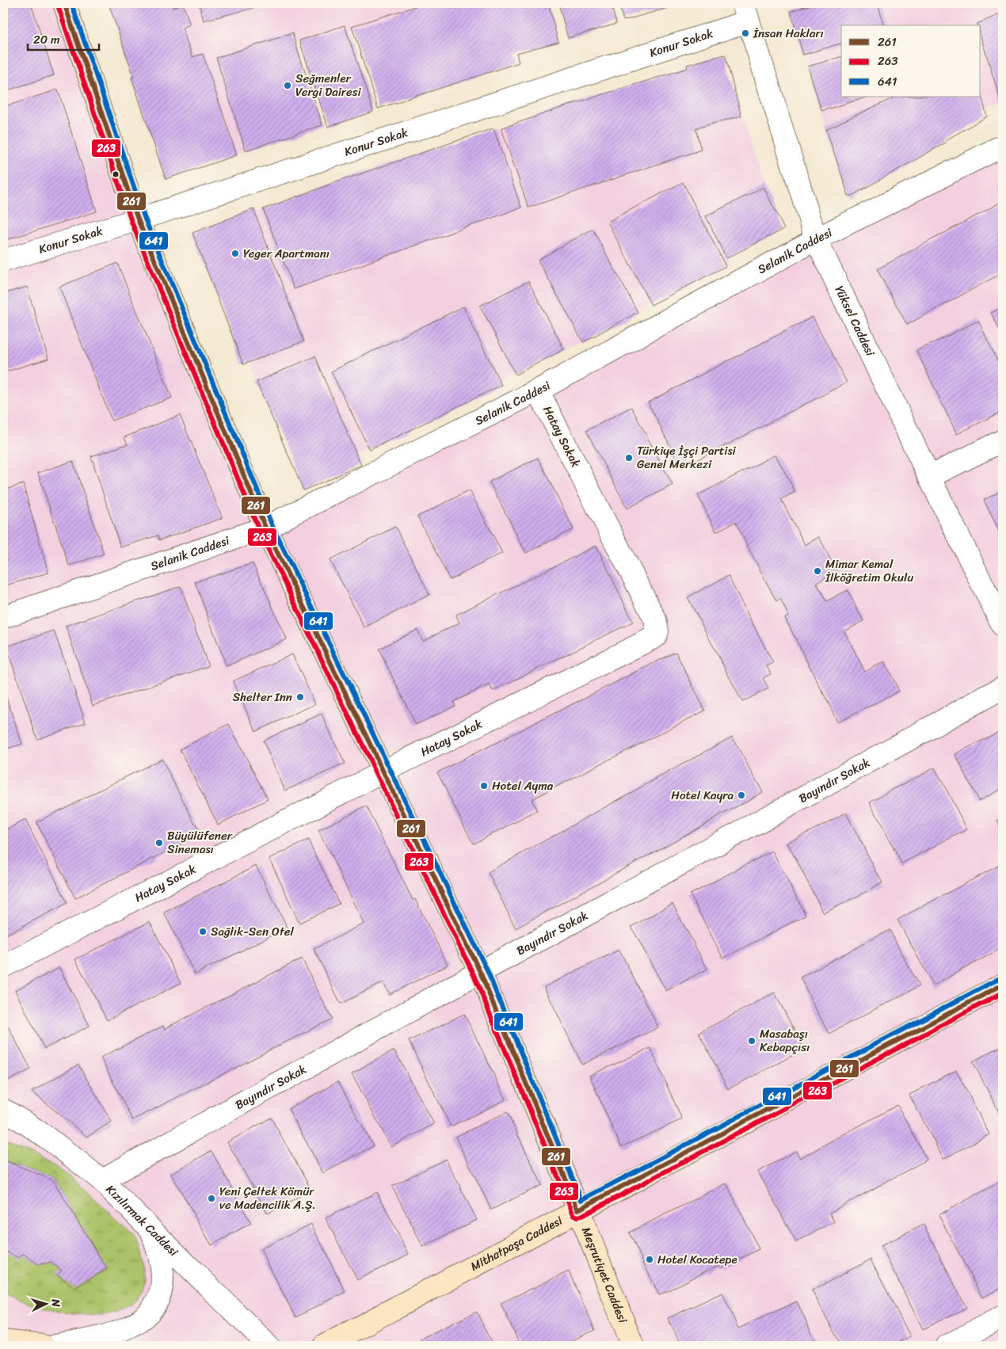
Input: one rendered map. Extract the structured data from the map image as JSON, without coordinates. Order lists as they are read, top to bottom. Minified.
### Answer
{"streets":{"main road":["Mithatpaşa Caddesi","Meşrutiyet Caddesi"],"street":["Konur Sokak","Selanik Caddesi","Yüksel Caddesi","Hatay Sokak","Bayındır Sokak","Kızılırmak Caddesi"]},"crossings":[["Konur Sokak","Yüksel Caddesi"],["Konur Sokak","Meşrutiyet Caddesi"],["Selanik Caddesi","Yüksel Caddesi"],["Selanik Caddesi","Hatay Sokak"],["Selanik Caddesi","Meşrutiyet Caddesi"],["Hatay Sokak","Meşrutiyet Caddesi"],["Bayındır Sokak","Kızılırmak Caddesi"],["Bayındır Sokak","Meşrutiyet Caddesi"],["Mithatpaşa Caddesi","Meşrutiyet Caddesi"]],"places":["İnsan Hakları","Seğmenler Vergi Dairesi","Yeger Apartmanı","Türkiye İşçi Partisi Genel Merkezi","Mimar Kemal İlköğretim Okulu","Shelter Inn","Hotel Ayma","Hotel Kayra","Büyülüfener Sineması","Sağlık-Sen Otel","Masabaşı Kebapçısı","Yeni Çeltek Kömür ve Madencilik A.Ş.","Hotel Kocatepe"],"lines":["transit line 261","transit line 641","transit line 263"],"legend":["261","263","641"],"scale_bar":"20 m","north":"right"}
